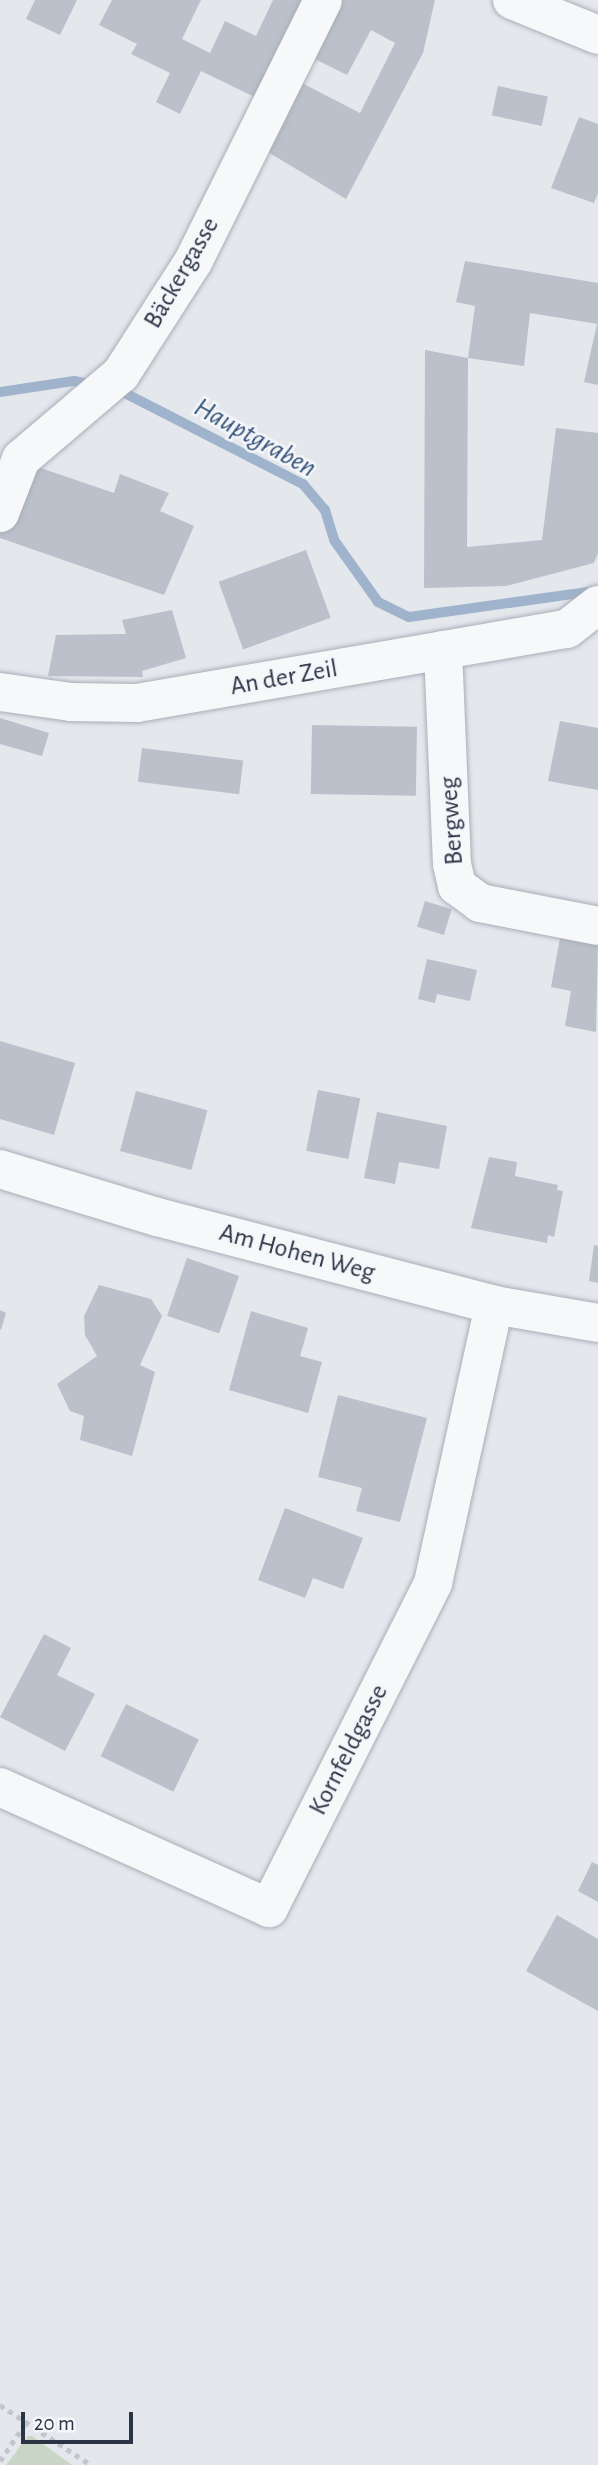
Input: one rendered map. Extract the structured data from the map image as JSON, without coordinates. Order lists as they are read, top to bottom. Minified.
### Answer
{"streets":{"street":["Bäckergasse","An der Zeil","Bergweg","Am Hohen Weg","Kornfeldgasse"]},"crossings":[["An der Zeil","Bergweg"],["Am Hohen Weg","Kornfeldgasse"]],"water":["Hauptgraben"],"scale_bar":"20 m"}
